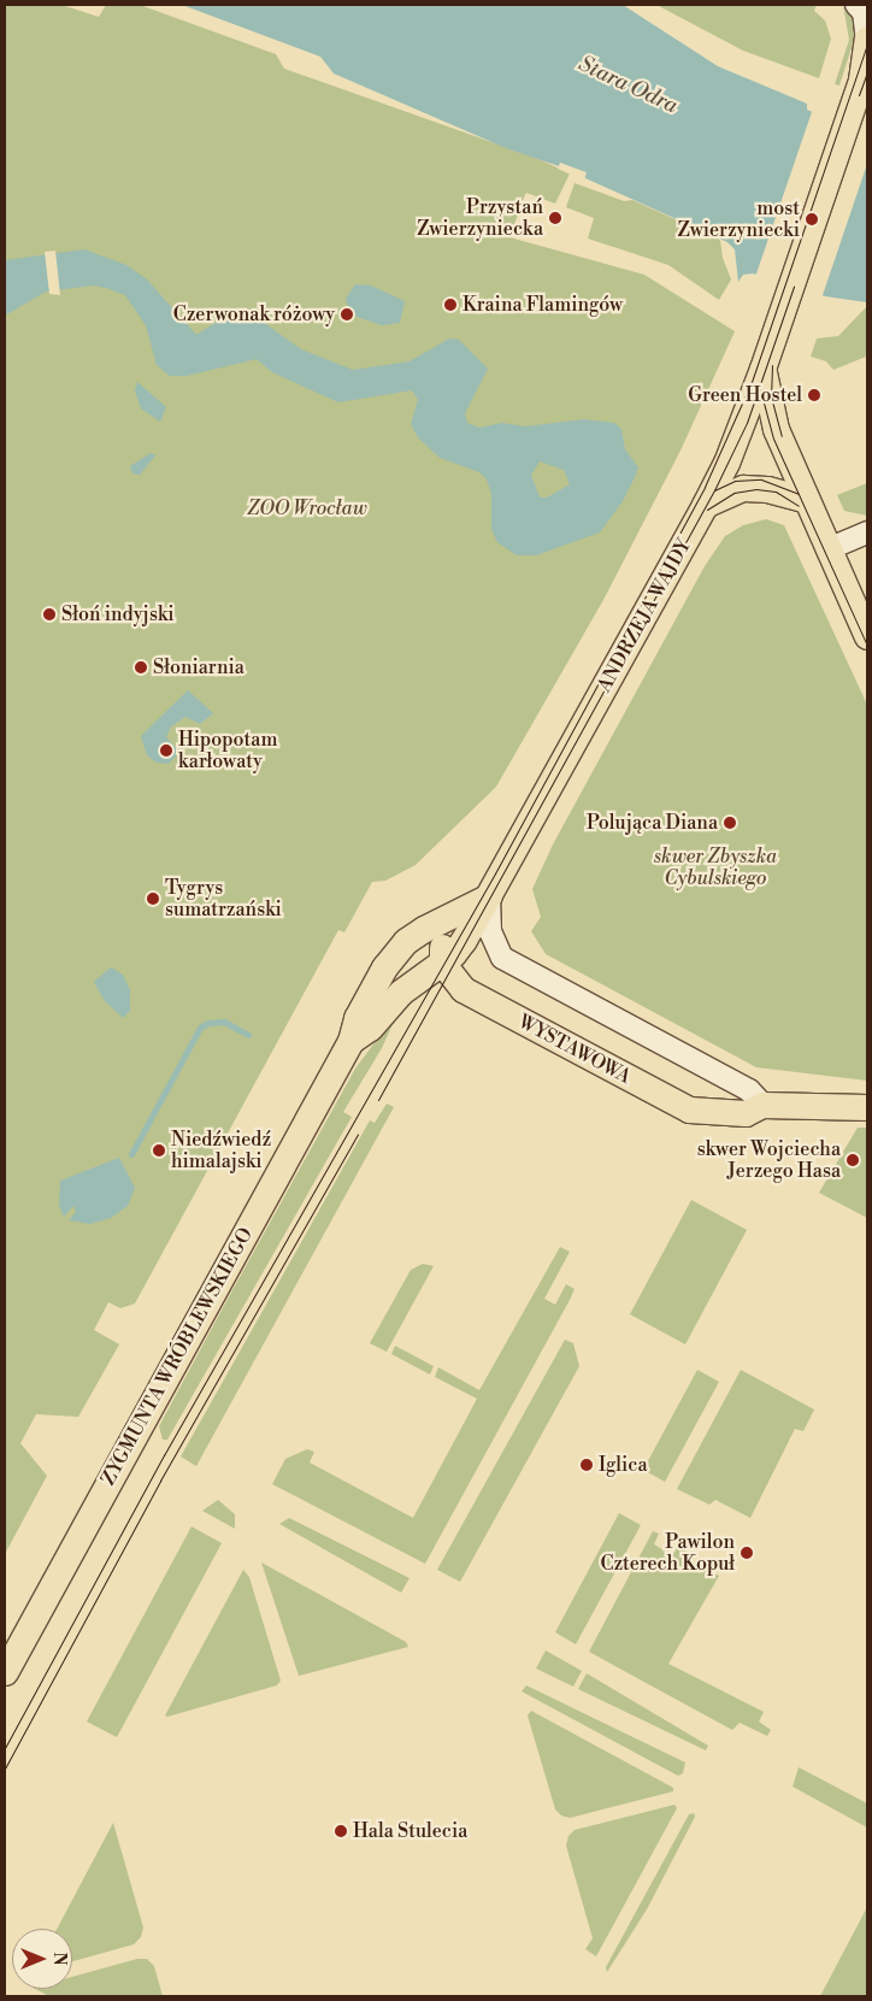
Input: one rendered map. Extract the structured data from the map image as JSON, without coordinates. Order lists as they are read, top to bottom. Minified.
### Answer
{"streets":{"main road":["ANDRZEJA WAJDY","WYSTAWOWA","ZYGMUNTA WRÓBLEWSKIEGO"]},"crossings":[["ANDRZEJA WAJDY","WYSTAWOWA"],["ANDRZEJA WAJDY","ZYGMUNTA WRÓBLEWSKIEGO"],["WYSTAWOWA","ZYGMUNTA WRÓBLEWSKIEGO"]],"water":["Stara Odra"],"parks":["ZOO Wrocław","skwer Zbyszka Cybulskiego"],"places":["Przystań Zwierzyniecka","most Zwierzyniecki","Kraina Flamingów","Czerwonak różowy","Green Hostel","Słoń indyjski","Słoniarnia","Hipopotam karłowaty","Polująca Diana","Tygrys sumatrzański","Niedźwiedź himalajski","skwer Wojciecha Jerzego Hasa","Iglica","Pawilon Czterech Kopuł","Hala Stulecia"],"north":"right"}
